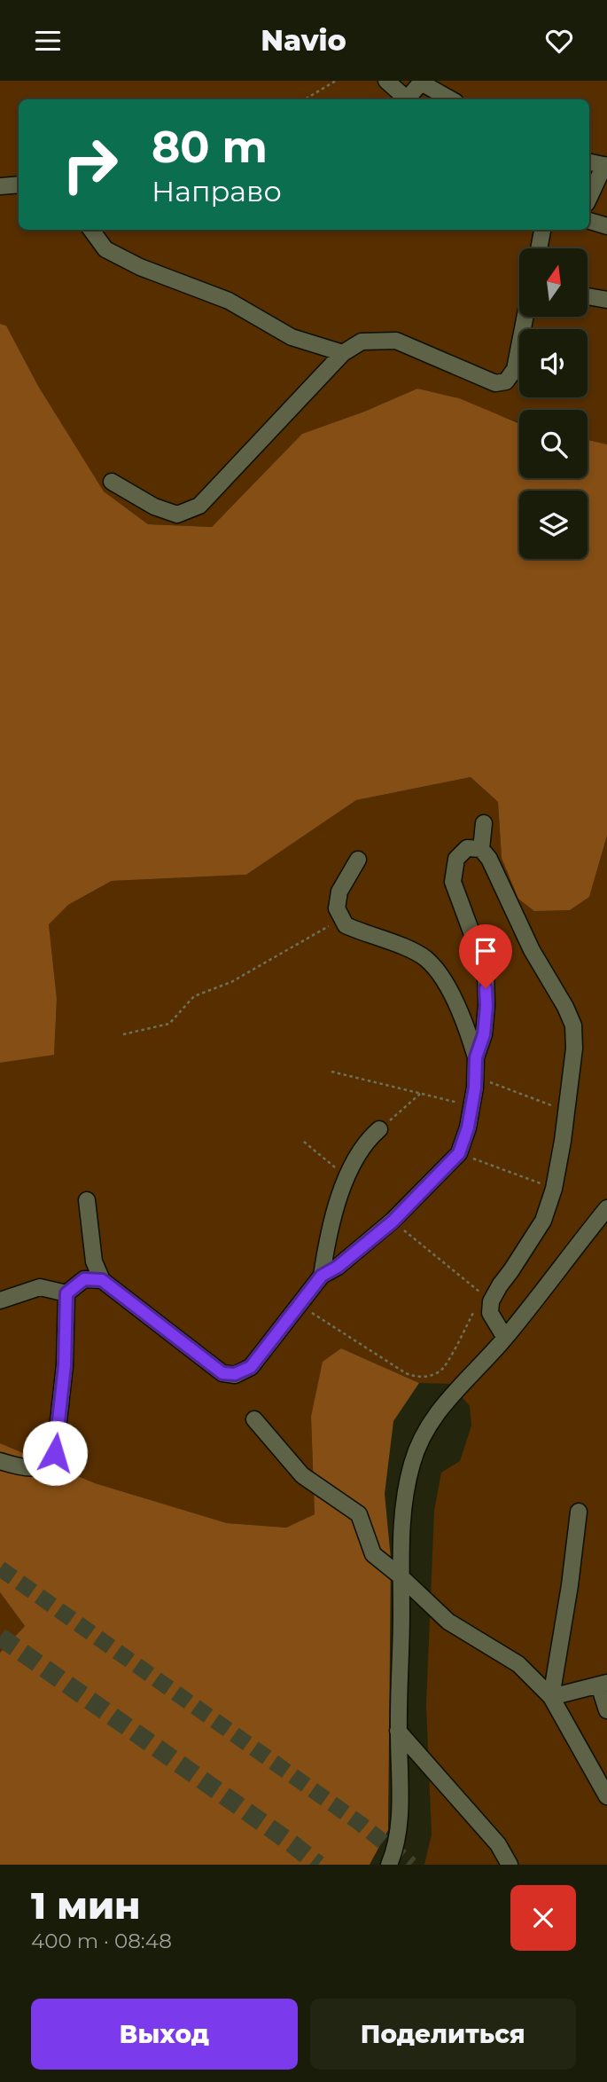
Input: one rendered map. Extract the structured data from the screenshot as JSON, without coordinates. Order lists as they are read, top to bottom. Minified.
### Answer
{"north":"top","page":{"header":"Navio","turn":["80 m","Направо"],"heading":["1 мин","400 m · 08:48"],"buttons":["Выход","Поделиться"]}}
